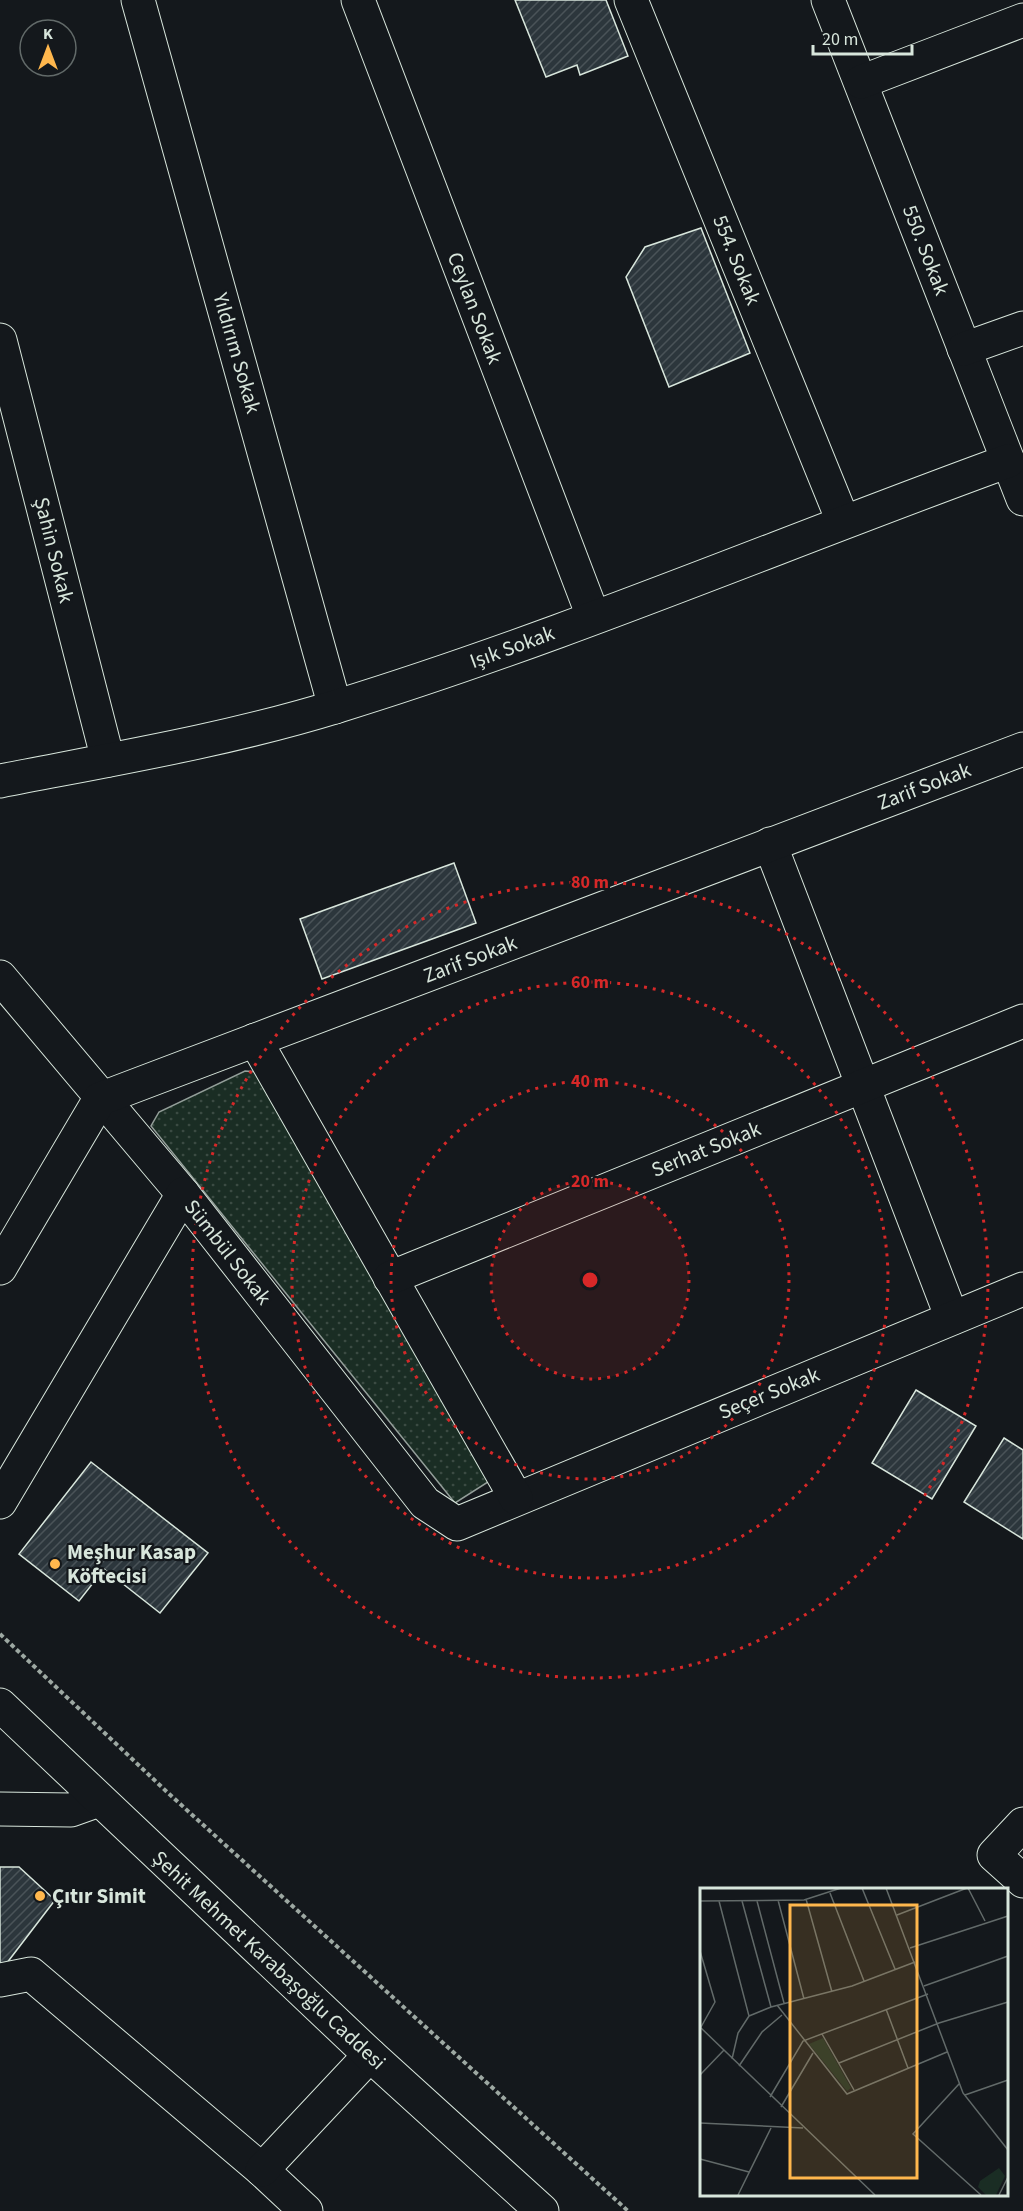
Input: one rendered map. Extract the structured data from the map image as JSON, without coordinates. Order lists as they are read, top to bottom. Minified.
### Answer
{"streets":{"street":["550. Sokak","554. Sokak","Ceylan Sokak","Yıldırım Sokak","Şahin Sokak","Işık Sokak","Zarif Sokak","Serhat Sokak","Sümbül Sokak","Seçer Sokak","Şehit Mehmet Karabaşoğlu Caddesi"]},"crossings":[["550. Sokak","Işık Sokak"],["554. Sokak","Işık Sokak"],["Ceylan Sokak","Işık Sokak"],["Yıldırım Sokak","Işık Sokak"],["Şahin Sokak","Işık Sokak"],["Zarif Sokak","Sümbül Sokak"],["Sümbül Sokak","Seçer Sokak"]],"places":["Meşhur Kasap Köftecisi","Çıtır Simit"],"scale_bar":"20 m","north":"top","rings":["80 m","60 m","40 m","20 m"]}
